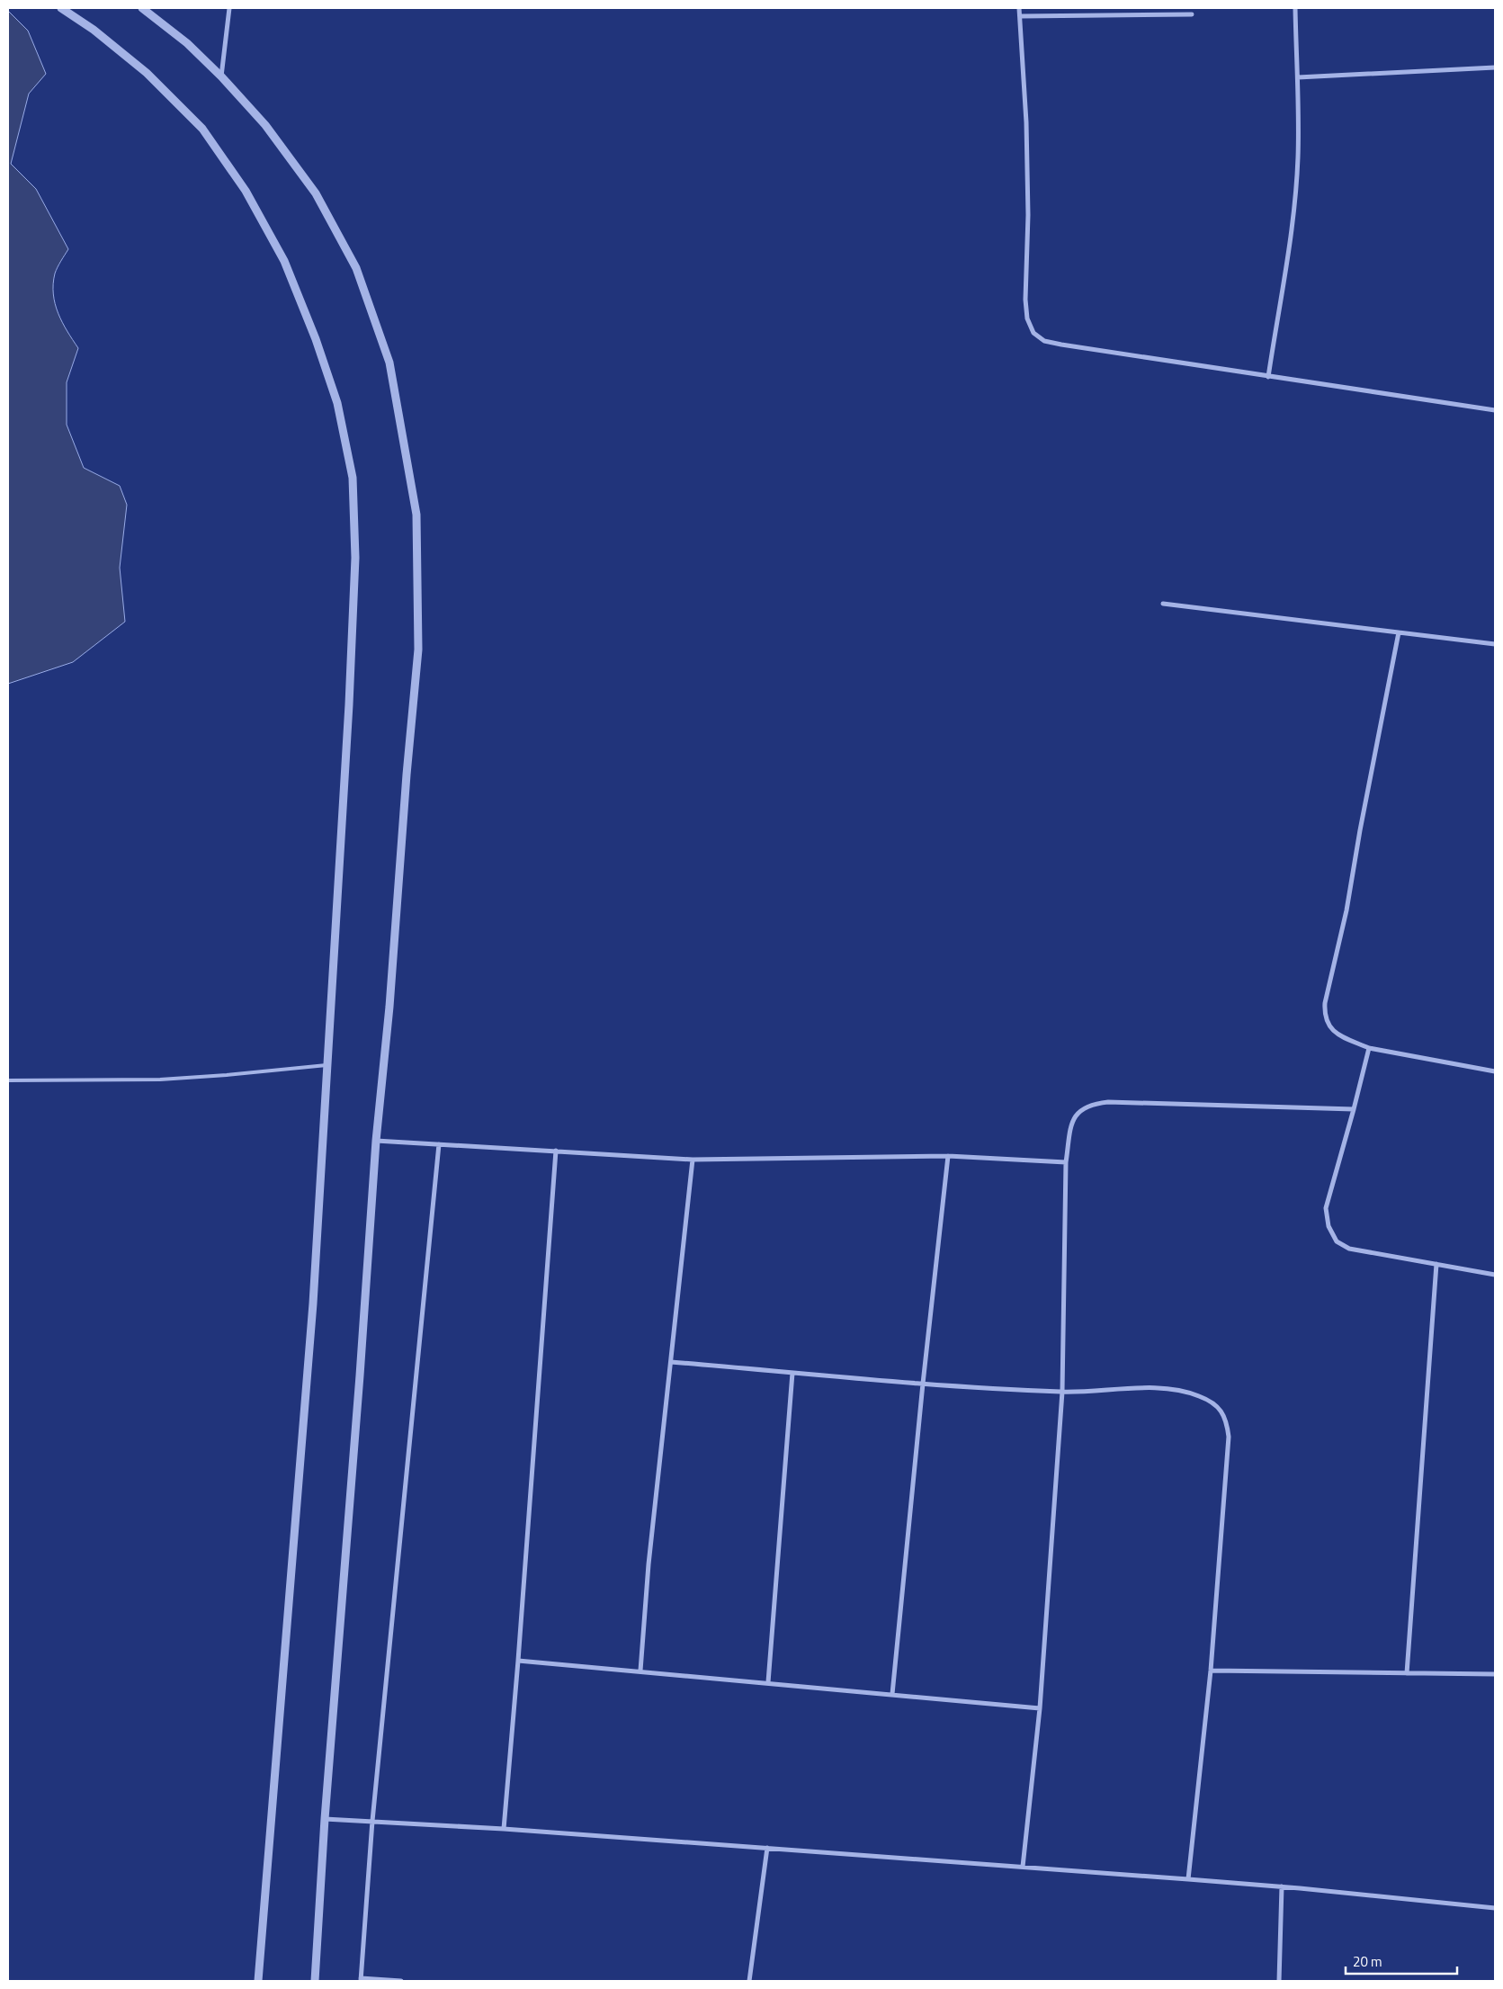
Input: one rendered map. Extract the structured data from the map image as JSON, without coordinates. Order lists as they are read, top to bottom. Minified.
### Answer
{"scale_bar":"20 m"}
